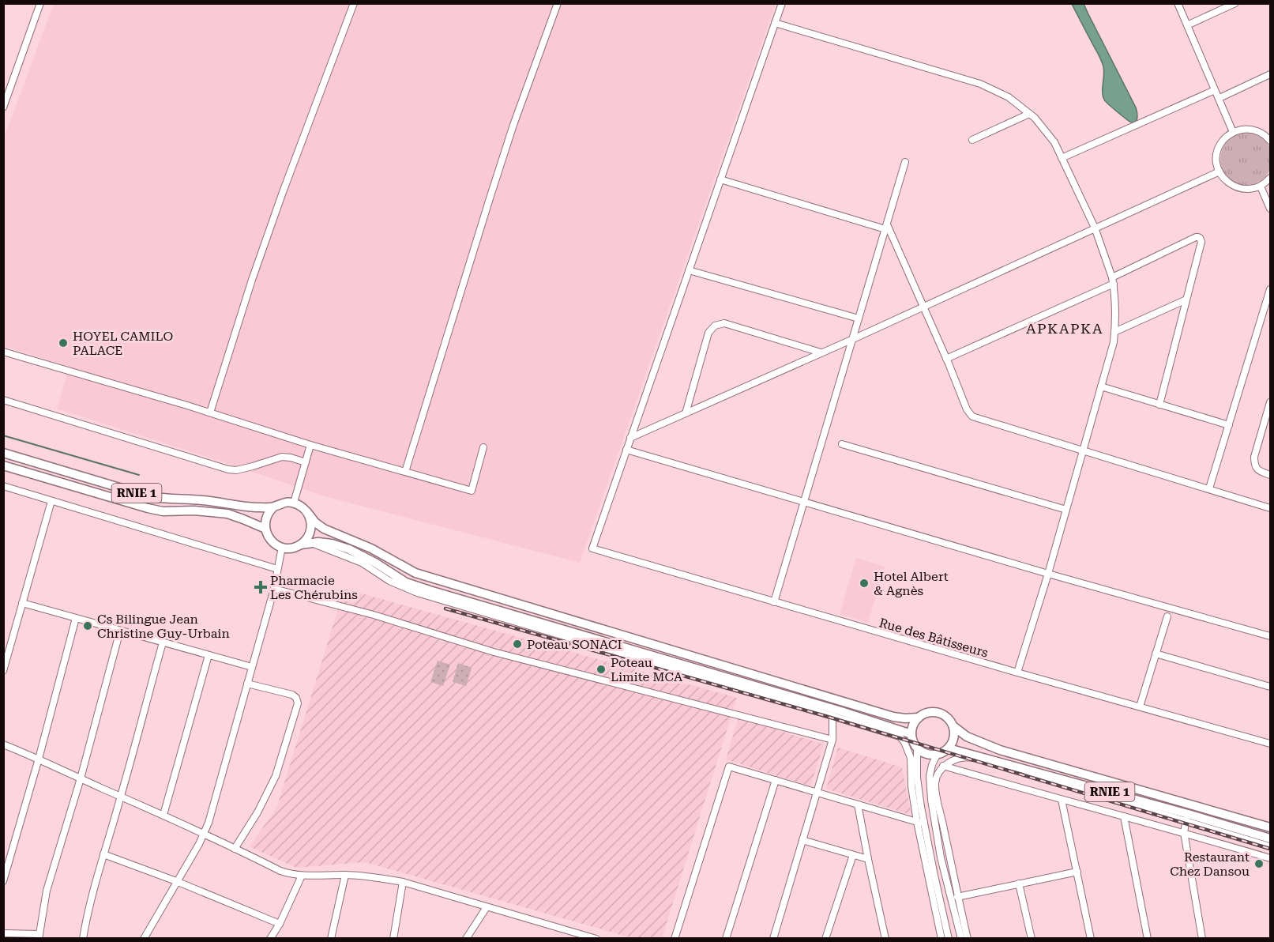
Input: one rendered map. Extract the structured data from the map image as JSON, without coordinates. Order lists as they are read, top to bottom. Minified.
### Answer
{"streets":{"highway":["RNIE 1"],"street":["Rue des Bâtisseurs"]},"districts":["APKAPKA"],"places":{"other":["HOYEL CAMILO PALACE","Hotel Albert & Agnès","Cs Bilingue Jean Christine Guy-Urbain","Poteau SONACI","Poteau Limite MCA","Restaurant Chez Dansou"],"health":["Pharmacie Les Chérubins"]}}
